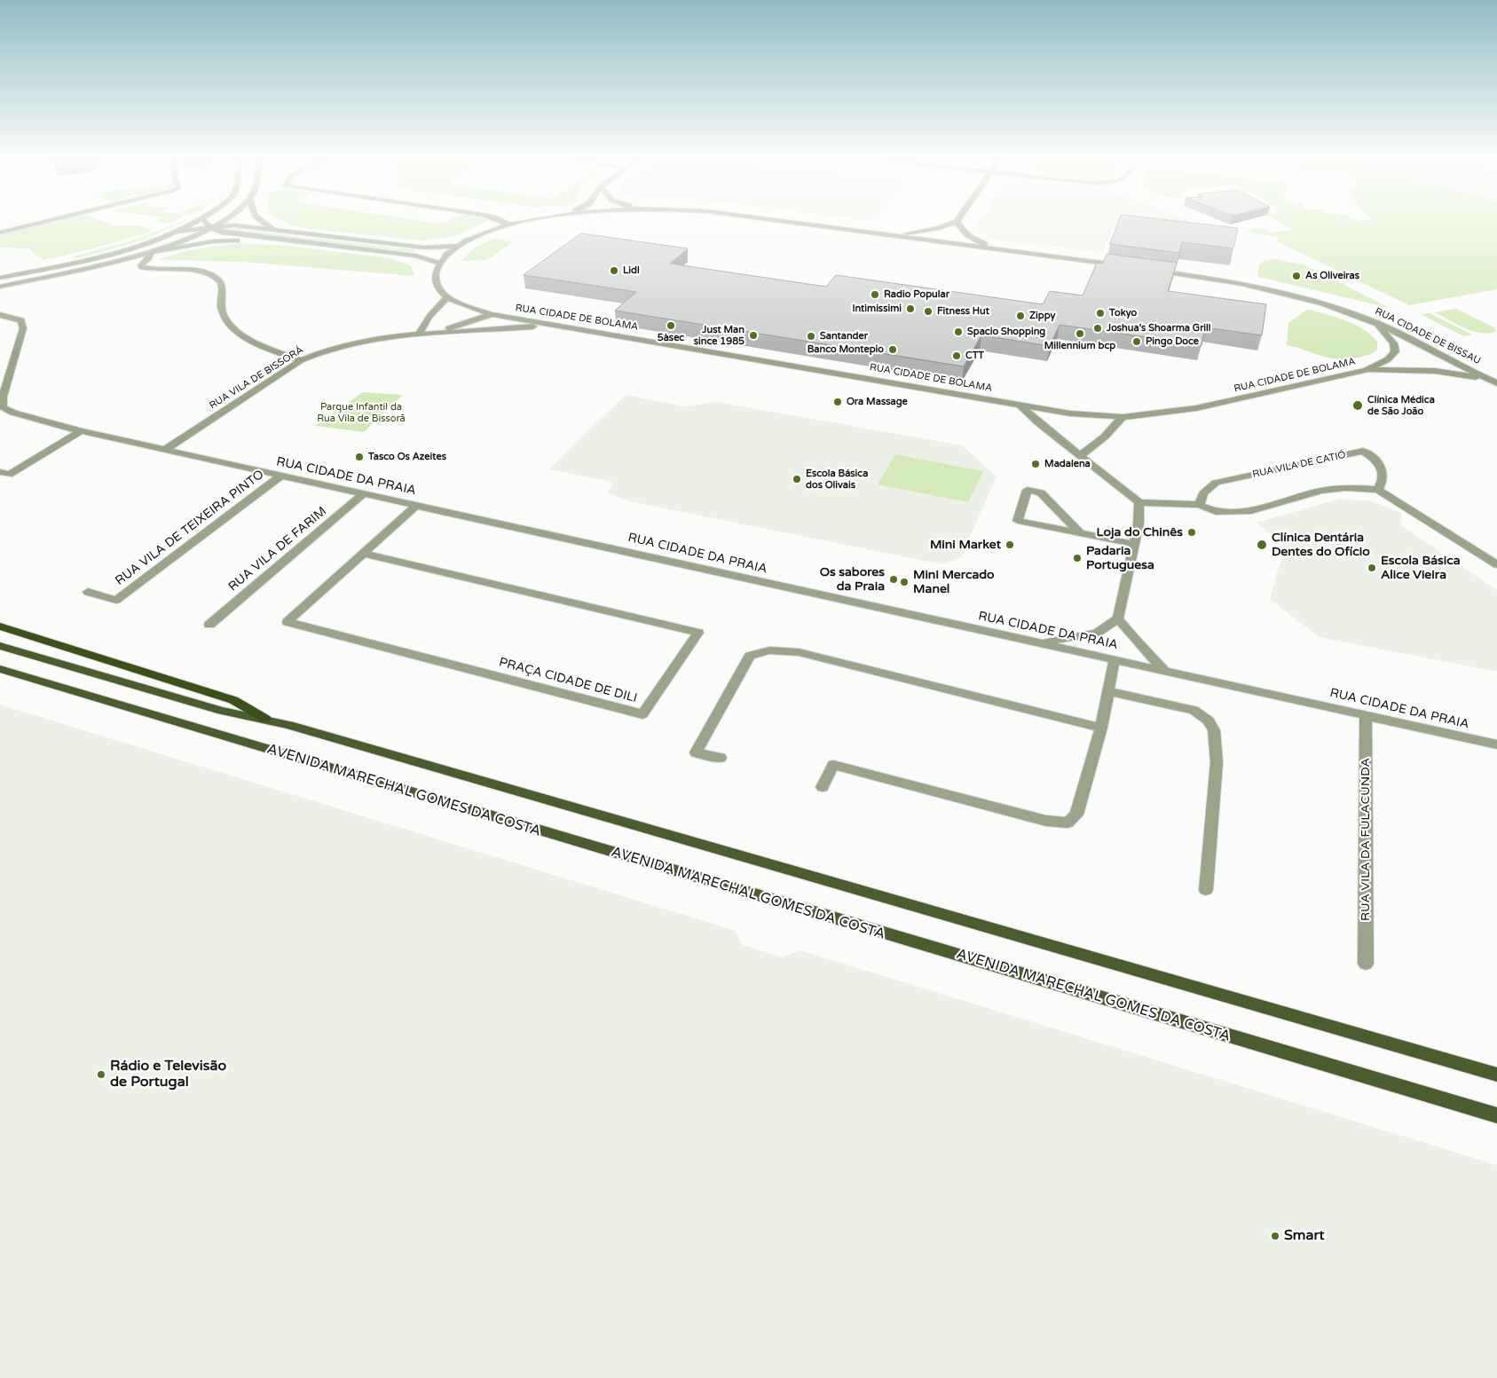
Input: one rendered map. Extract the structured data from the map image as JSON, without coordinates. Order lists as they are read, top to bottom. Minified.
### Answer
{"streets":{"main road":["AVENIDA MARECHAL GOMES DA COSTA"],"street":["RUA CIDADE DE BOLAMA","RUA CIDADE DE BISSAU","RUA VILA DE BISSORÁ","RUA VILA DE CATIÓ","RUA CIDADE DA PRAIA","RUA VILA DE TEIXEIRA PINTO","RUA VILA DE FARIM","PRAÇA CIDADE DE DILI","RUA VILA DA FULACUNDA"]},"crossings":[["RUA CIDADE DE BOLAMA","RUA CIDADE DE BISSAU"],["RUA CIDADE DE BOLAMA","RUA VILA DE BISSORÁ"],["RUA VILA DE BISSORÁ","RUA CIDADE DA PRAIA"],["RUA CIDADE DA PRAIA","RUA VILA DE TEIXEIRA PINTO"],["RUA CIDADE DA PRAIA","RUA VILA DE FARIM"],["RUA CIDADE DA PRAIA","PRAÇA CIDADE DE DILI"],["RUA CIDADE DA PRAIA","RUA VILA DA FULACUNDA"]],"parks":["Parque Infantil da Rua Vila de Bissorã"],"places":["Lidl","As Oliveiras","Radio Popular","Intimissimi","Fitness Hut","Tokyo","Zippy","5àsec","Joshua's Shoarma Grill","Spacio Shopping","Millennium bcp","Just Man since 1985","Santander","Pingo Doce","Banco Montepio","CTT","Ora Massage","Clínica Médica de São João","Tasco Os Azeites","Madalena","Escola Básica dos Olivais","Loja do Chinês","Mini Market","Clínica Dentária Dentes do Ofício","Padaria Portuguesa","Escola Básica Alice Vieira","Os sabores da Praia","Mini Mercado Manel","Rádio e Televisão de Portugal","Smart"]}
